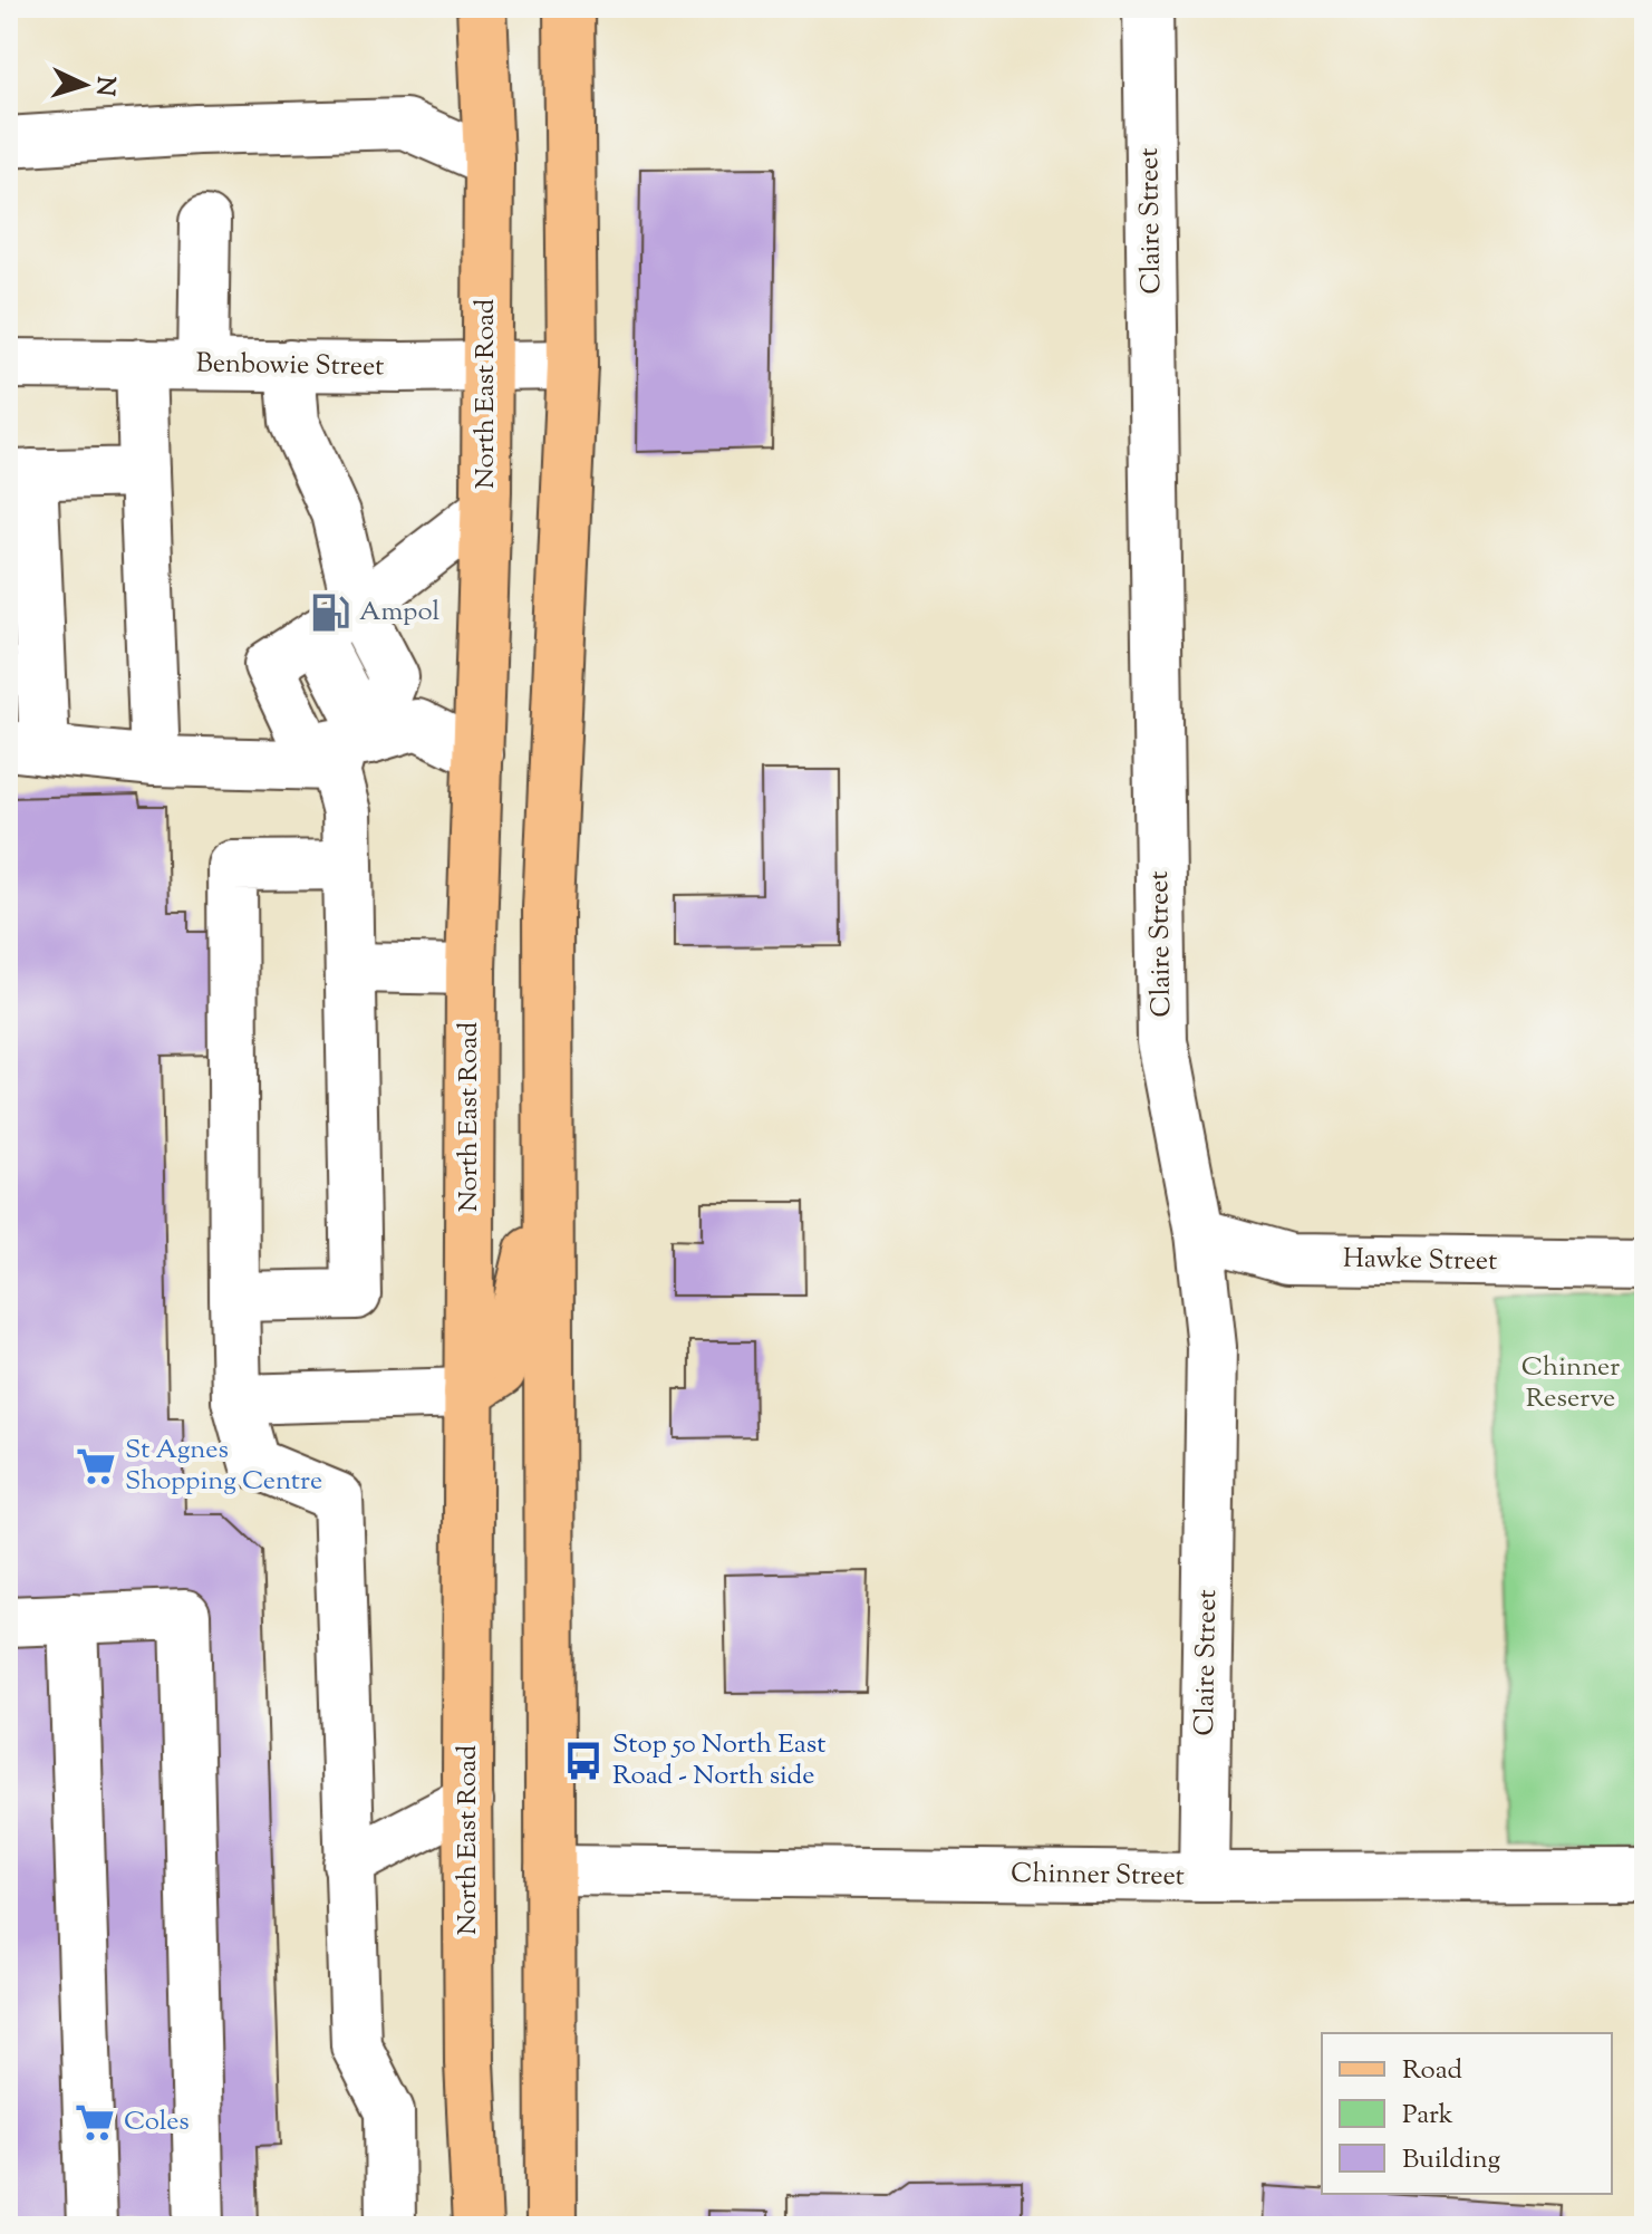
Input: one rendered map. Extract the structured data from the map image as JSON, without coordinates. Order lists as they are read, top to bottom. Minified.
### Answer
{"streets":{"main road":["North East Road"],"street":["Claire Street","Benbowie Street","Hawke Street","Chinner Street"]},"crossings":[["Claire Street","Hawke Street"],["Claire Street","Chinner Street"],["Benbowie Street","North East Road"]],"parks":["Chinner Reserve"],"places":{"fuel station":["Ampol"],"supermarket":["St Agnes Shopping Centre","Coles"],"bus stop":["Stop 50 North East Road - North side"]},"legend":["Road","Park","Building"],"north":"right"}
